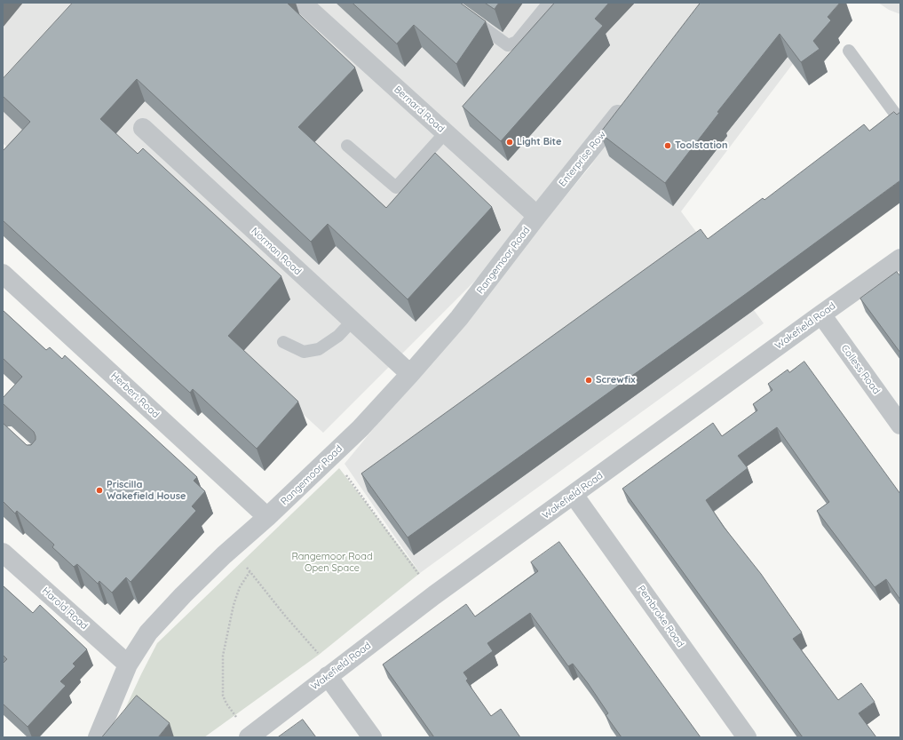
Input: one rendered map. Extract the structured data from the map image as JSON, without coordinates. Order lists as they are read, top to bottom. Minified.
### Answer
{"streets":{"street":["Bernard Road","Enterprise Row","Norman Road","Rangemoor Road","Wakefield Road","Colless Road","Herbert Road","Harold Road","Pembroke Road"]},"crossings":[["Bernard Road","Enterprise Row"],["Bernard Road","Rangemoor Road"],["Enterprise Row","Rangemoor Road"],["Norman Road","Rangemoor Road"],["Rangemoor Road","Herbert Road"],["Rangemoor Road","Harold Road"],["Wakefield Road","Colless Road"],["Wakefield Road","Pembroke Road"]],"parks":["Rangemoor Road Open Space"],"places":["Light Bite","Toolstation","Screwfix","Priscilla Wakefield House"]}
